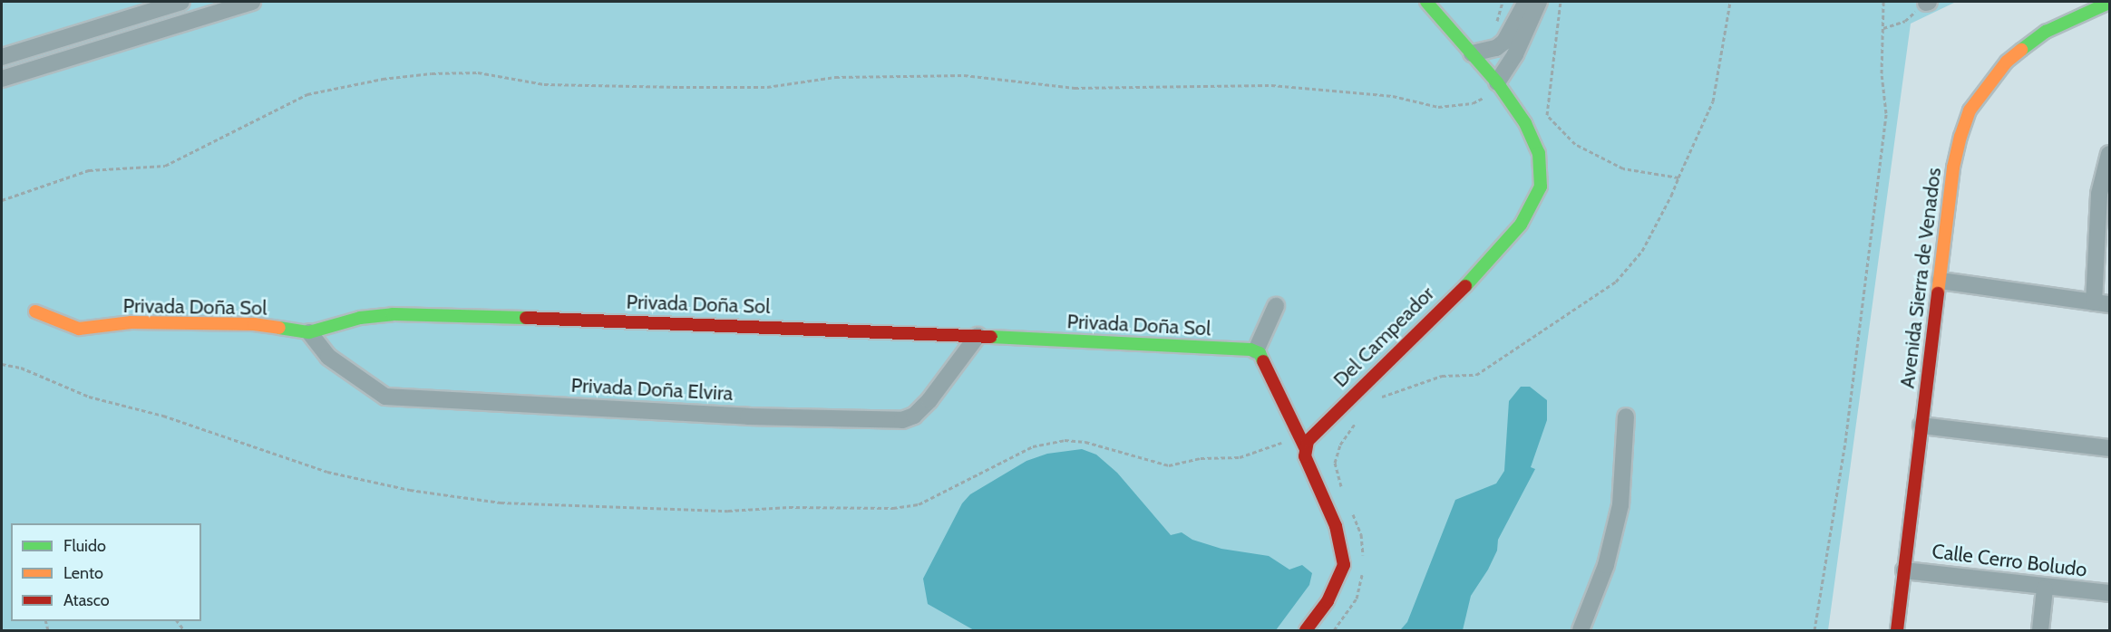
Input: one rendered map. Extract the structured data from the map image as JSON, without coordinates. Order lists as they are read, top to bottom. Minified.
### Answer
{"streets":{"street":["Avenida Sierra de Venados","Privada Doña Sol","Del Campeador","Privada Doña Elvira","Calle Cerro Boludo"]},"crossings":[["Avenida Sierra de Venados","Calle Cerro Boludo"],["Privada Doña Sol","Privada Doña Elvira"]],"legend":["Fluido","Lento","Atasco"]}
